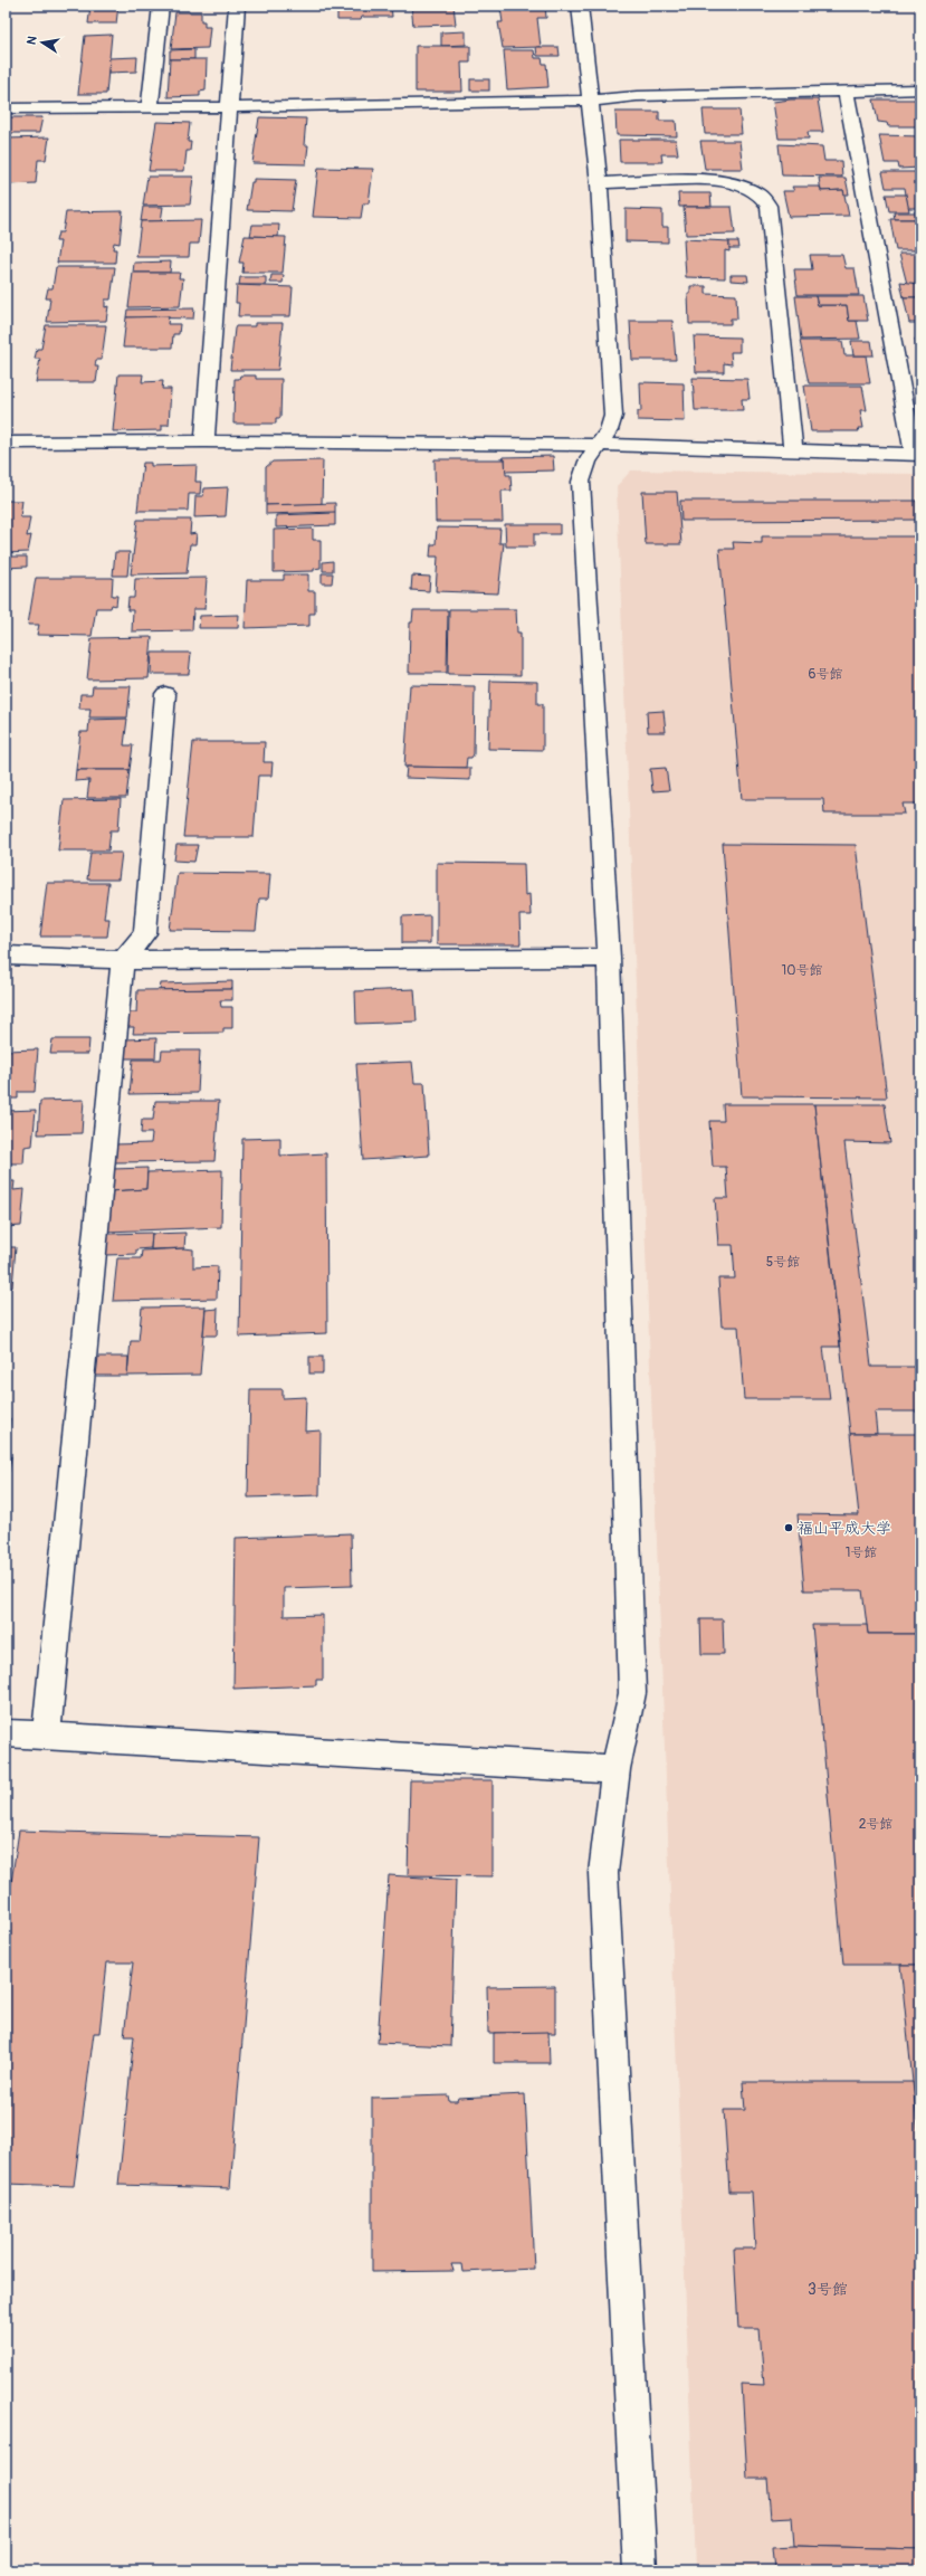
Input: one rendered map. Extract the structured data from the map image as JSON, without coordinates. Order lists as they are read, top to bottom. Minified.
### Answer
{"places":["福山平成大学"],"house_numbers":["6号館","10号館","5号館","1号館","2号館","3号館"],"north":"left"}
